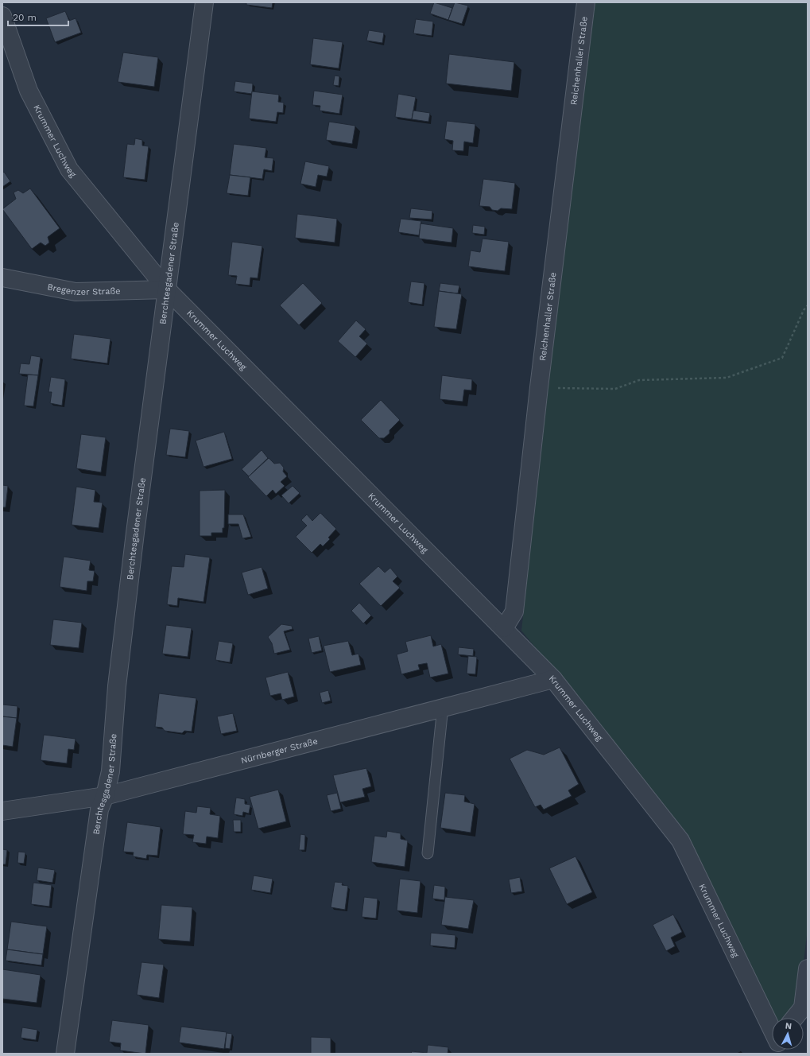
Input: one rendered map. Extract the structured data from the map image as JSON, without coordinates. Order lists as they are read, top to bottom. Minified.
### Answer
{"streets":{"street":["Reichenhaller Straße","Krummer Luchweg","Berchtesgadener Straße","Bregenzer Straße","Nürnberger Straße"]},"crossings":[["Reichenhaller Straße","Krummer Luchweg"],["Krummer Luchweg","Berchtesgadener Straße"],["Krummer Luchweg","Bregenzer Straße"],["Krummer Luchweg","Nürnberger Straße"],["Berchtesgadener Straße","Bregenzer Straße"],["Berchtesgadener Straße","Nürnberger Straße"]],"scale_bar":"20 m","north":"top"}
